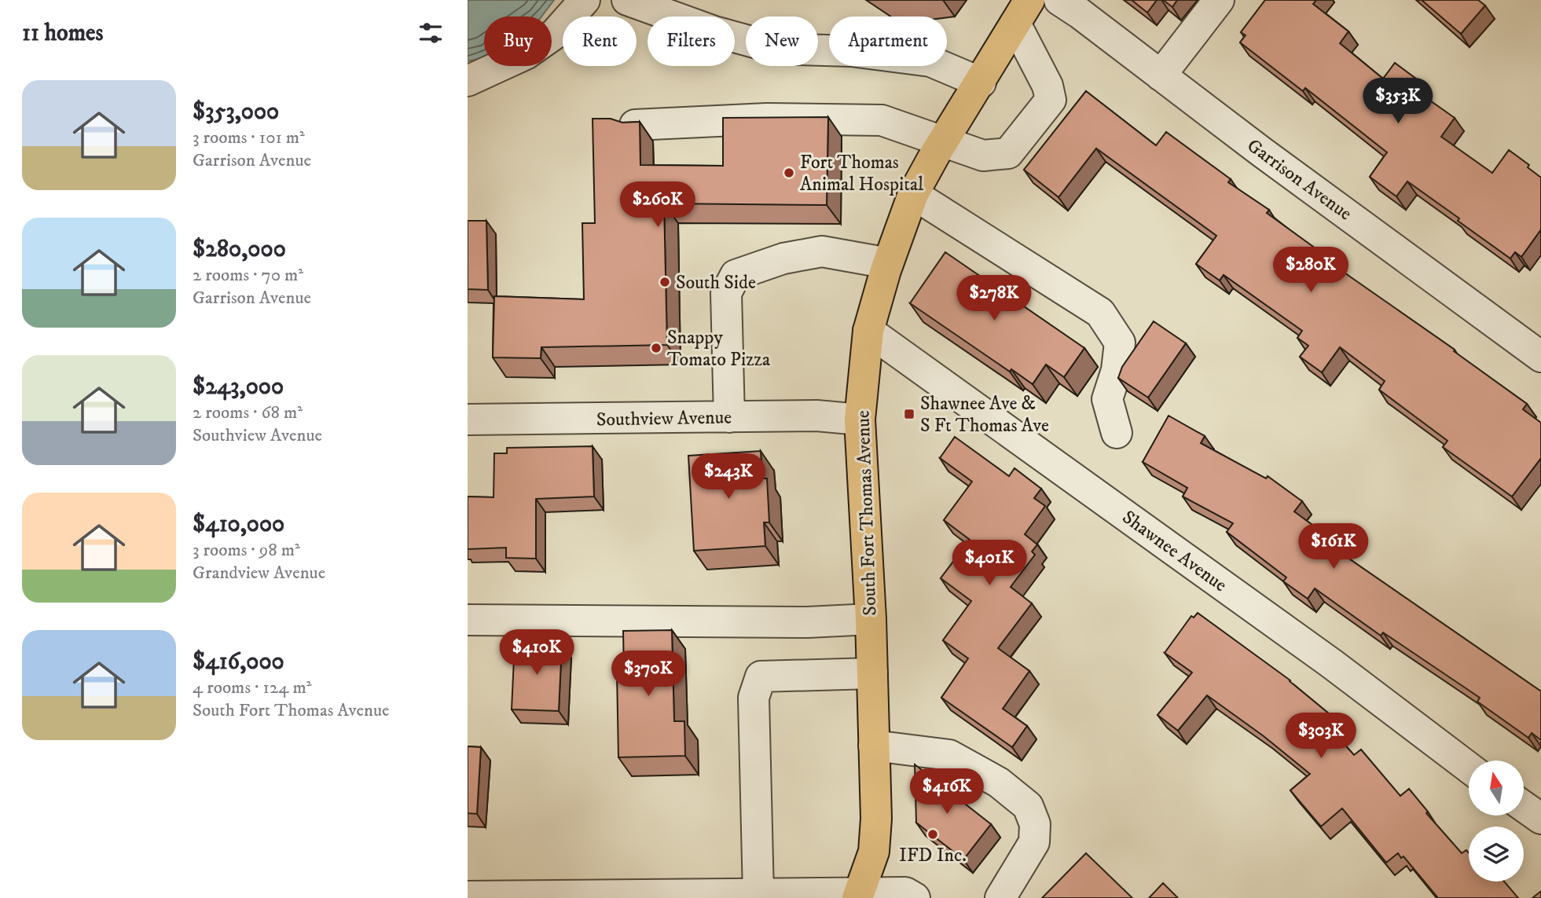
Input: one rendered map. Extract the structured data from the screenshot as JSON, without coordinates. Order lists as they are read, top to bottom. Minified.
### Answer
{"streets":{"main road":["South Fort Thomas Avenue"],"street":["Garrison Avenue","Southview Avenue","Shawnee Avenue"]},"crossings":[["Southview Avenue","South Fort Thomas Avenue"],["South Fort Thomas Avenue","Shawnee Avenue"]],"places":{"other":["Fort Thomas Animal Hospital","South Side","Snappy Tomato Pizza","IFD Inc."],"transit":["Shawnee Ave & S Ft Thomas Ave"]},"north":"top","page":{"heading":"11 homes","chip":["Buy","Rent","Filters","New","Apartment"],"list":[{"name":"$353,000","note":"3 rooms · 101 m² · Garrison Avenue"},{"name":"$280,000","note":"2 rooms · 70 m² · Garrison Avenue"},{"name":"$243,000","note":"2 rooms · 68 m² · Southview Avenue"},{"name":"$410,000","note":"3 rooms · 98 m² · Grandview Avenue"},{"name":"$416,000","note":"4 rooms · 124 m² · South Fort Thomas Avenue"}],"price":["$353K","$260K","$280K","$278K","$243K","$161K","$401K","$410K","$370K","$303K","$416K"]}}
